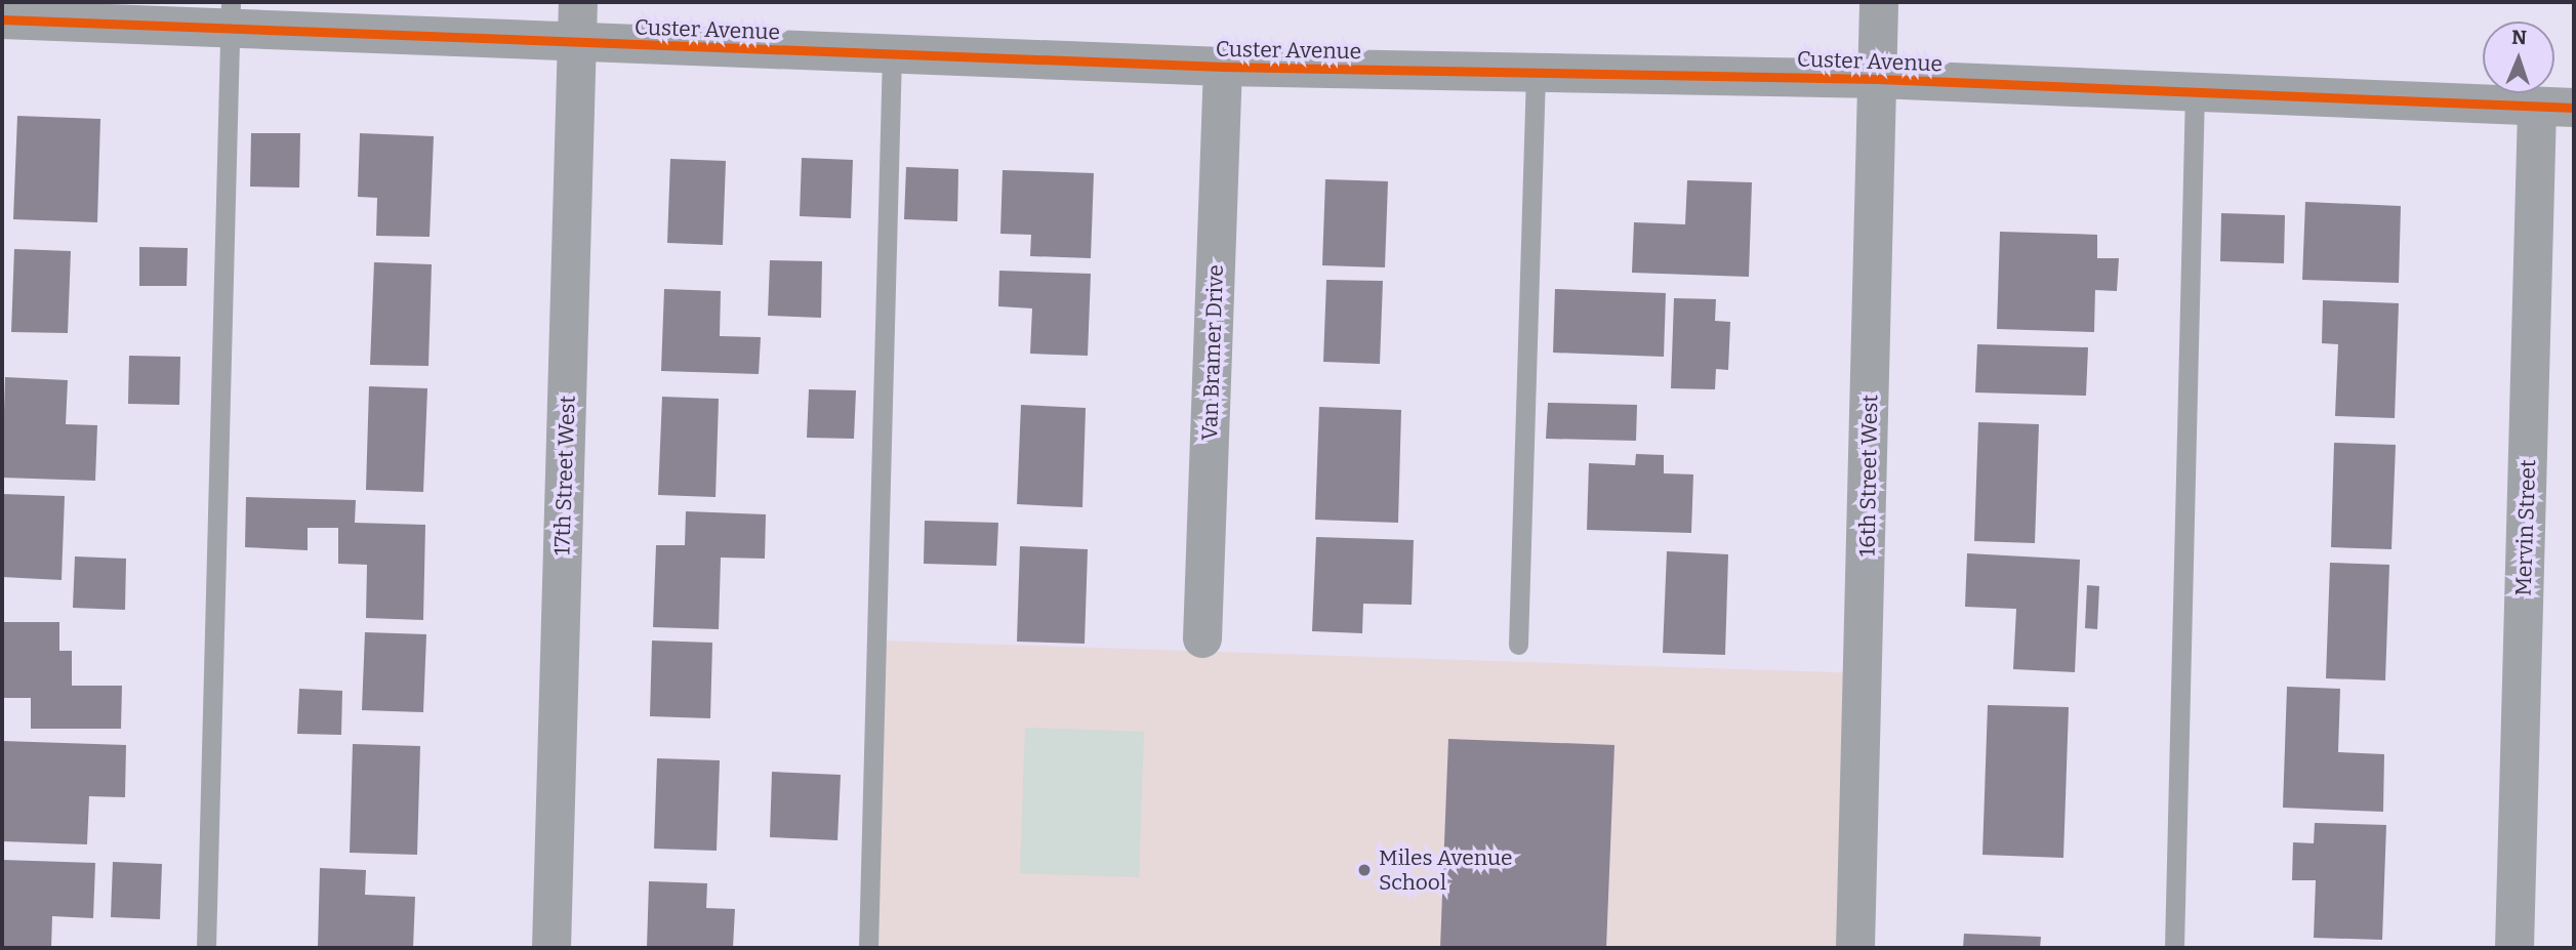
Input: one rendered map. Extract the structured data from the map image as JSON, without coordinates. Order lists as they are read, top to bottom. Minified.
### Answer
{"streets":{"street":["Custer Avenue","Van Bramer Drive","17th Street West","16th Street West","Mervin Street"]},"crossings":[["Custer Avenue","Van Bramer Drive"],["Custer Avenue","17th Street West"],["Custer Avenue","16th Street West"],["Custer Avenue","Mervin Street"]],"places":["Miles Avenue School"],"north":"top"}
